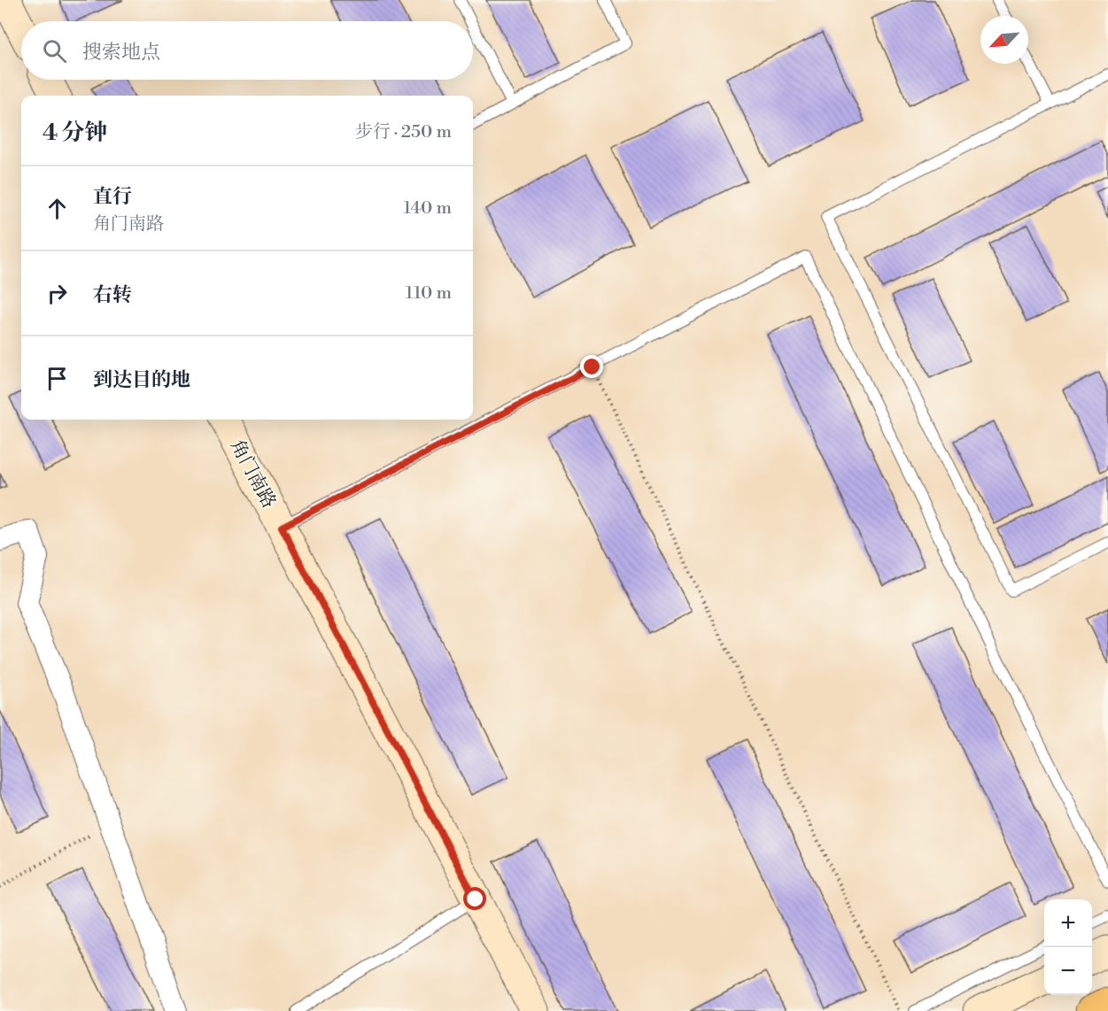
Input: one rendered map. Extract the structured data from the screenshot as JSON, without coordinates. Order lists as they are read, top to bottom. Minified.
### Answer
{"streets":{"street":["角门南路"]},"north":"bottom left","page":{"search":"搜索地点","heading":["4 分钟","步行 · 250 m"],"list":[["直行","角门南路","140 m"],["右转","110 m"],"到达目的地"],"map_buttons":["+","−"]}}
